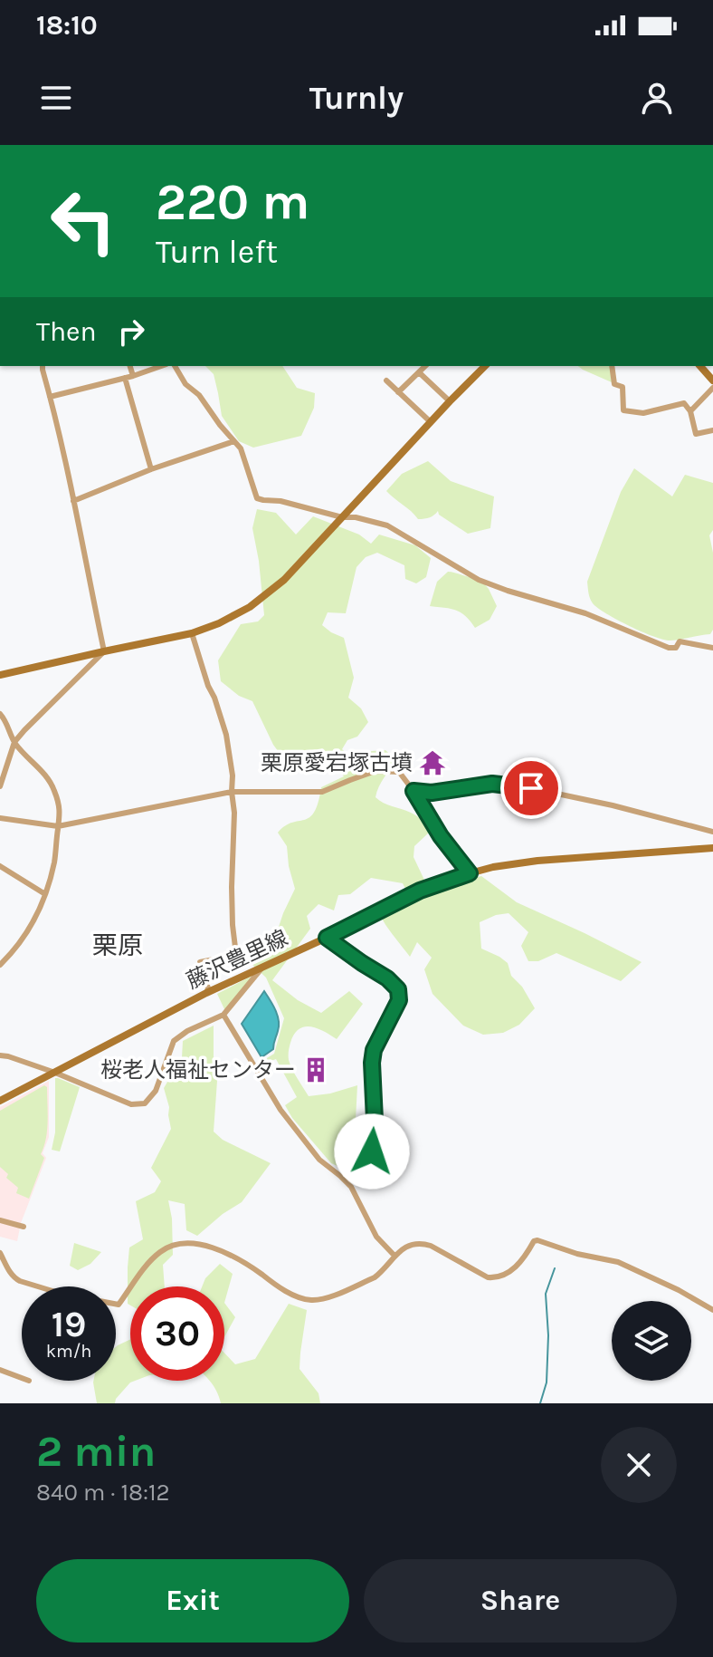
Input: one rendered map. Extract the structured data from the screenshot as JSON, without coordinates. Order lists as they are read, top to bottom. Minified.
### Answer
{"streets":{"main road":["藤沢豊里線"]},"districts":["栗原"],"places":{"temple":["栗原愛宕塚古墳"],"building":["桜老人福祉センター"]},"page":{"status":"18:10","header":"Turnly","turn":["220 m","Turn left"],"then":"Then","speed":"19 km/h","limit":"30","heading":["2 min","840 m · 18:12"],"buttons":["Exit","Share"]}}
